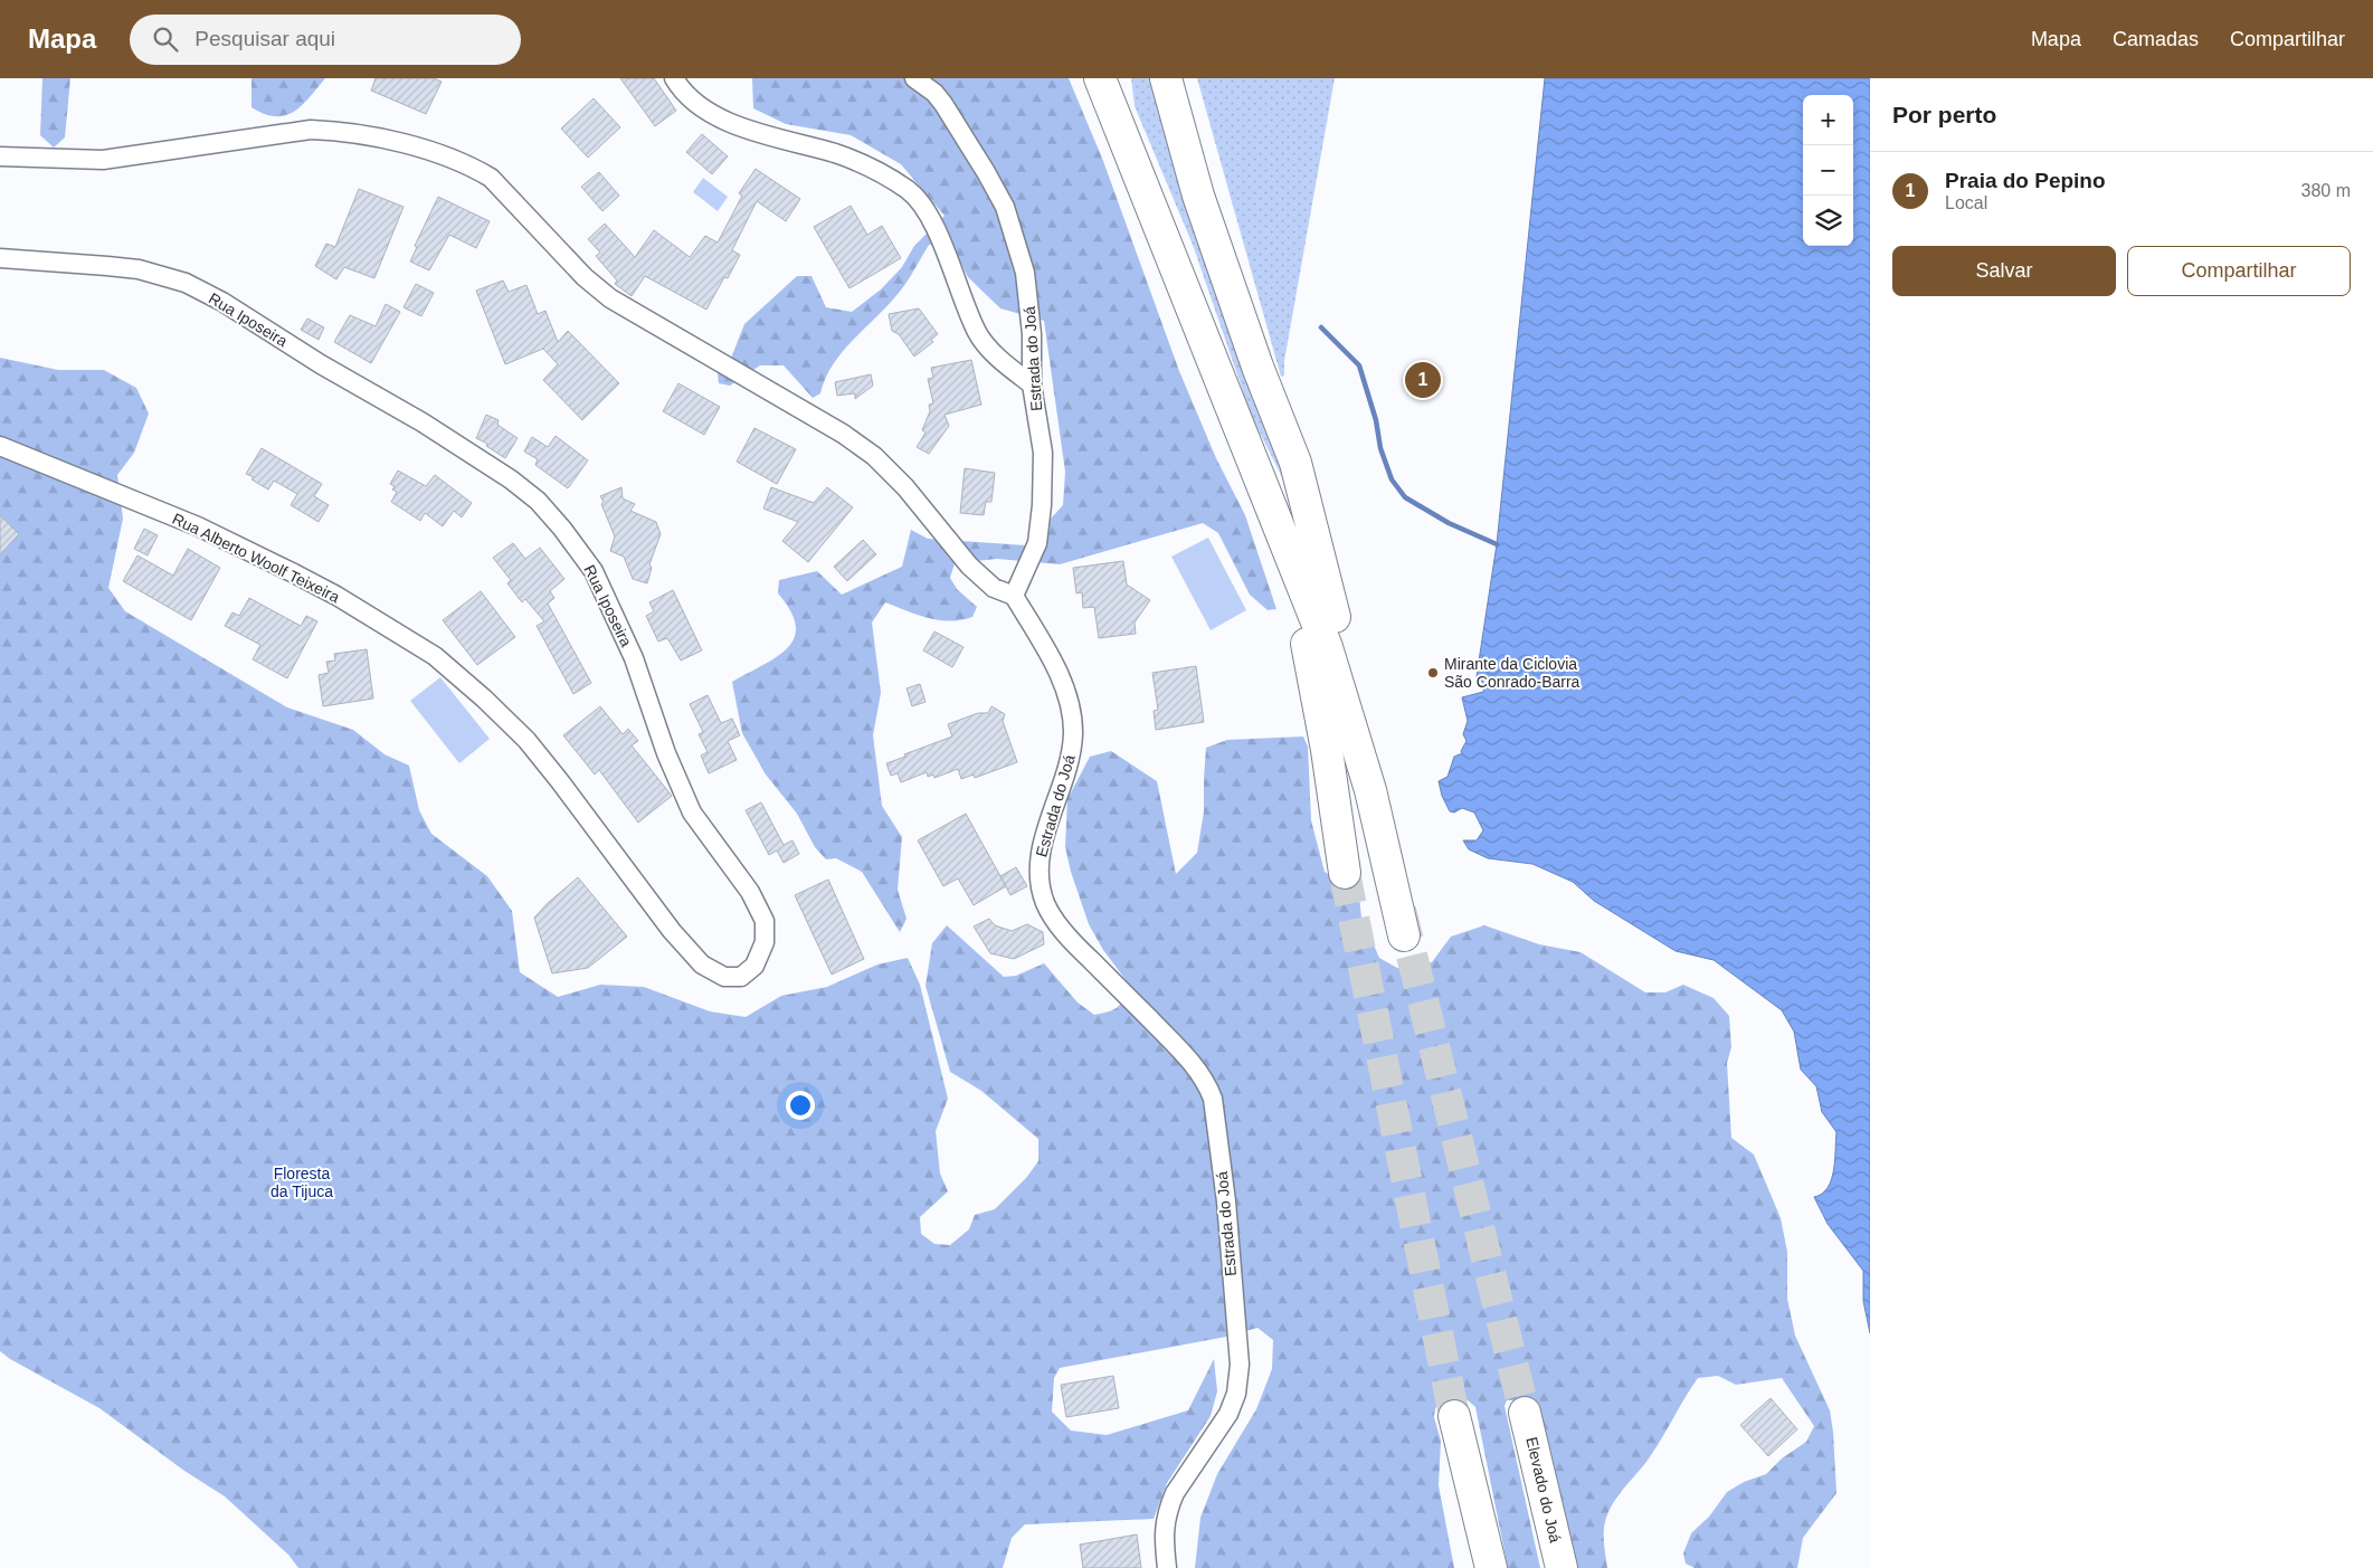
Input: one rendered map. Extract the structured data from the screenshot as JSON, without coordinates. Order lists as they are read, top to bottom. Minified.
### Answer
{"streets":{"highway":["Elevado do Joá"],"street":["Rua Iposeira","Estrada do Joá","Rua Alberto Woolf Teixeira"]},"crossings":[["Rua Iposeira","Rua Alberto Woolf Teixeira"]],"parks":["Floresta da Tijuca"],"places":["Mirante da Ciclovia São Conrado-Barra"],"page":{"header":"Mapa","search":"Pesquisar aqui","nav":["Mapa","Camadas","Compartilhar"],"heading":"Por perto","map_buttons":["+","−"],"list":[{"mark":"1","name":"Praia do Pepino","note":"Local","value":"380 m"}],"buttons":["Salvar","Compartilhar"],"pins":"1"}}
